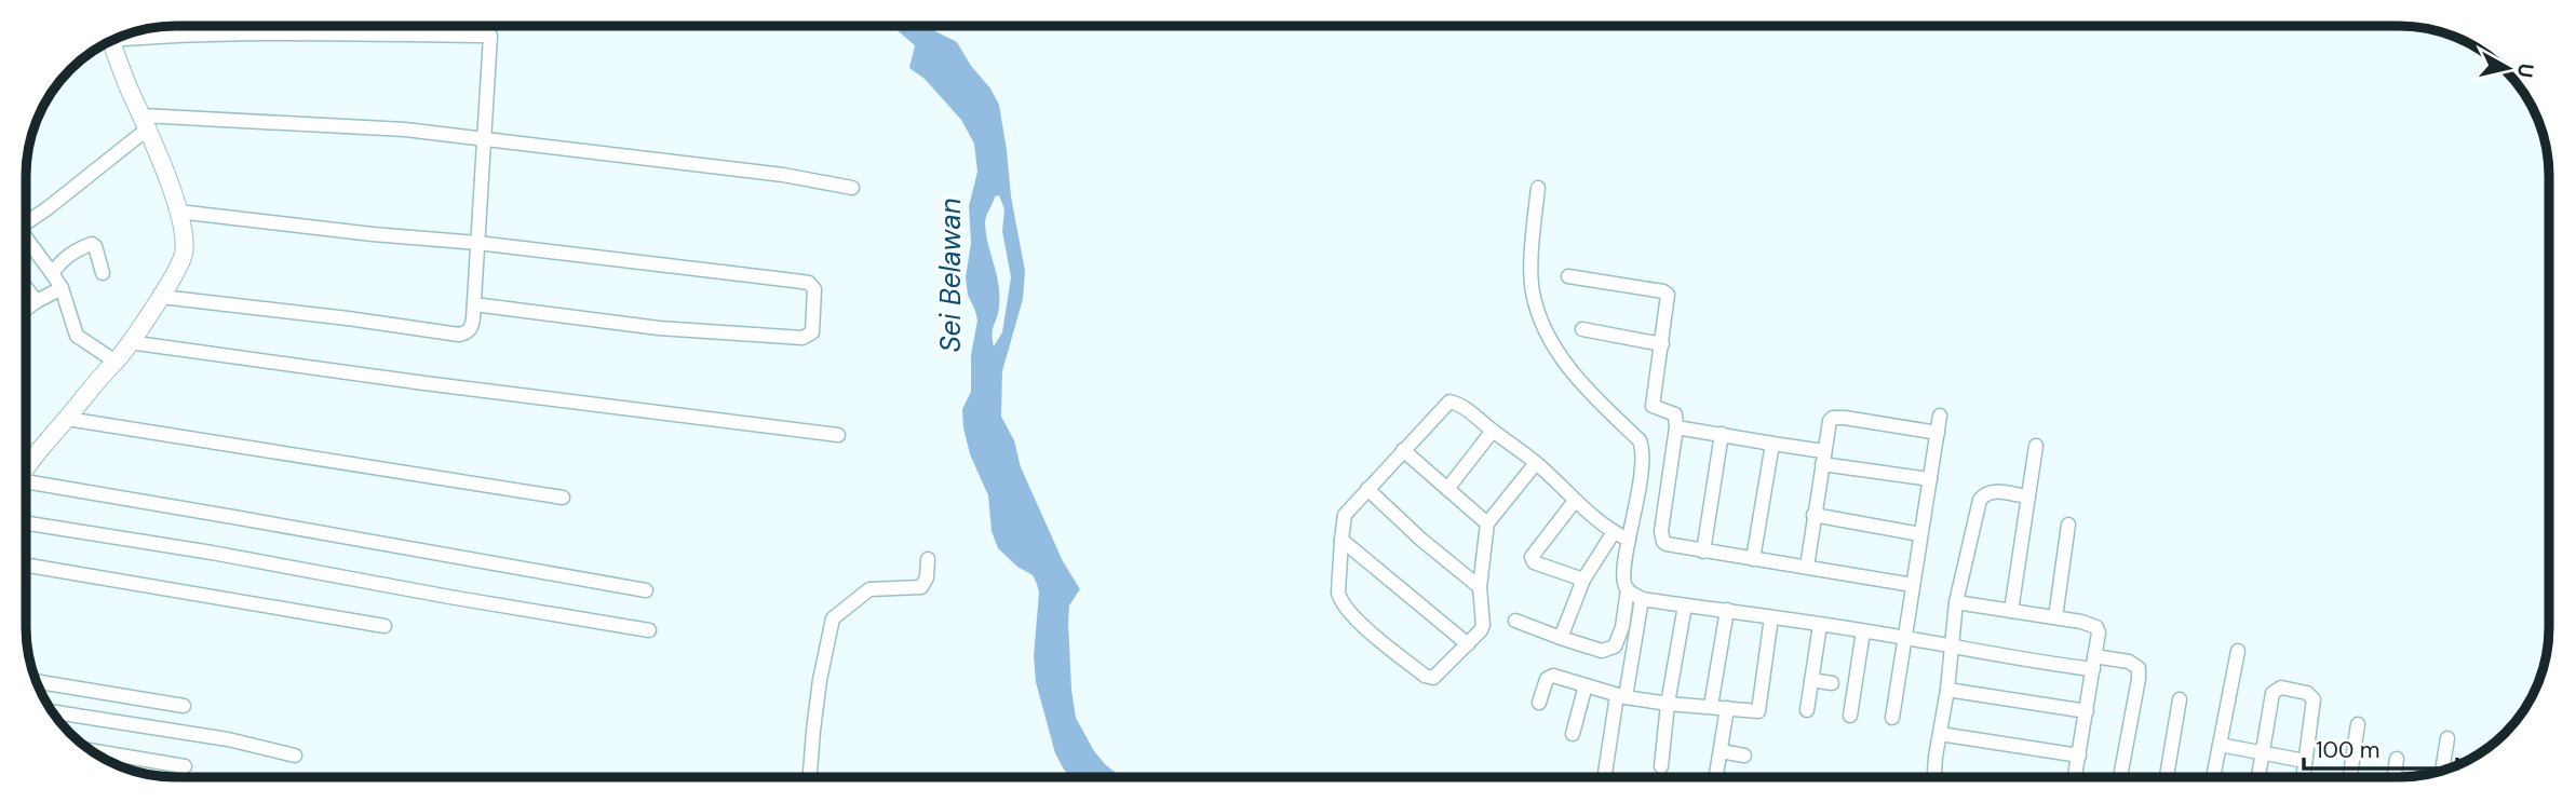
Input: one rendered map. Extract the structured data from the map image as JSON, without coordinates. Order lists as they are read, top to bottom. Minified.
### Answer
{"water":["Sei Belawan"],"scale_bar":"100 m","north":"right"}
